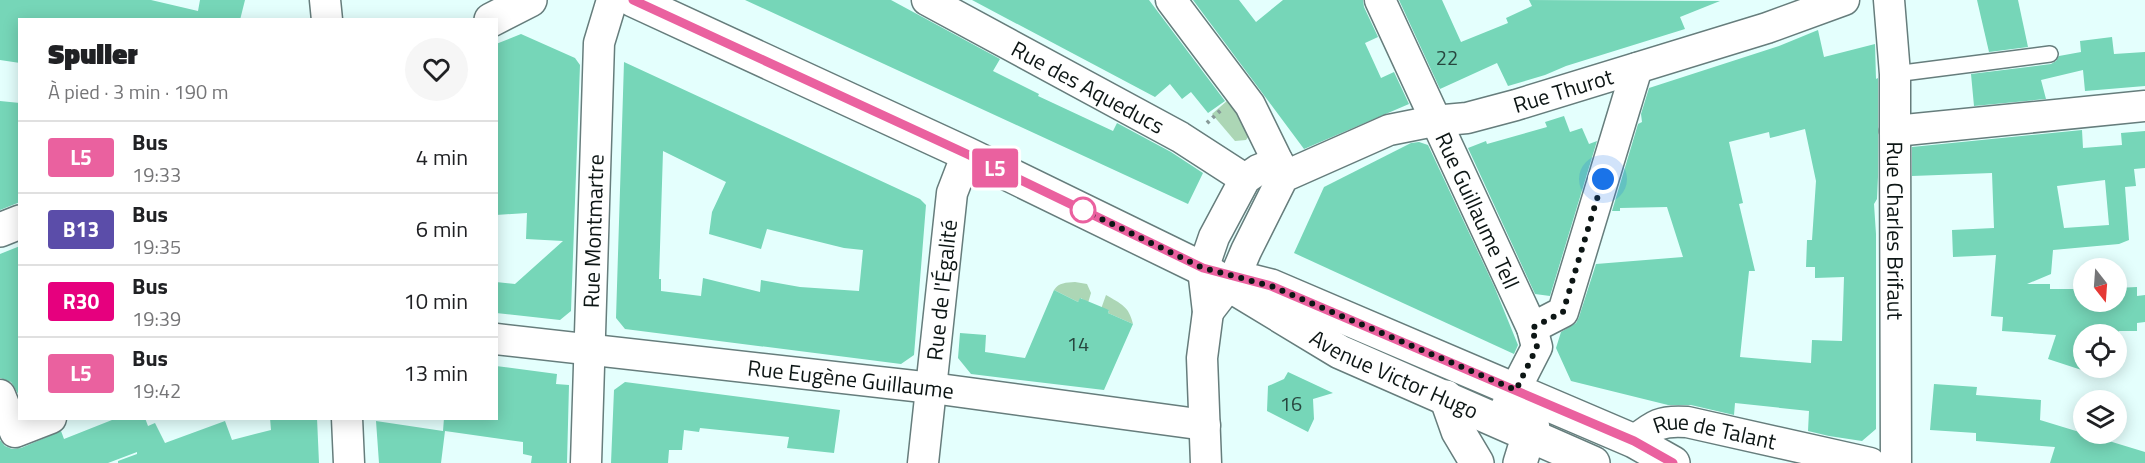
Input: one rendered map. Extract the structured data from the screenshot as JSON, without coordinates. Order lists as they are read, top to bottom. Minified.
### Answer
{"streets":{"main road":["Avenue Victor Hugo"],"street":["Rue des Aqueducs","Rue Thurot","Rue Guillaume Tell","Rue Montmartre","Rue Charles Brifaut","Rue de l'Égalité","Rue Eugène Guillaume","Rue de Talant"]},"crossings":[["Rue des Aqueducs","Rue Thurot"],["Rue Thurot","Rue Guillaume Tell"],["Rue Guillaume Tell","Avenue Victor Hugo"],["Rue Montmartre","Rue Eugène Guillaume"],["Rue de l'Égalité","Avenue Victor Hugo"],["Rue de l'Égalité","Rue Eugène Guillaume"],["Avenue Victor Hugo","Rue de Talant"]],"lines":["bus line L5"],"house_numbers":["22","14","16"],"north":"bottom","page":{"on_map":"L5","heading":["Spuller","À pied · 3 min · 190 m"],"list":[{"mark":"L5","name":"Bus","note":"19:33","value":"4 min"},{"mark":"B13","name":"Bus","note":"19:35","value":"6 min"},{"mark":"R30","name":"Bus","note":"19:39","value":"10 min"},{"mark":"L5","name":"Bus","note":"19:42","value":"13 min"}]}}
